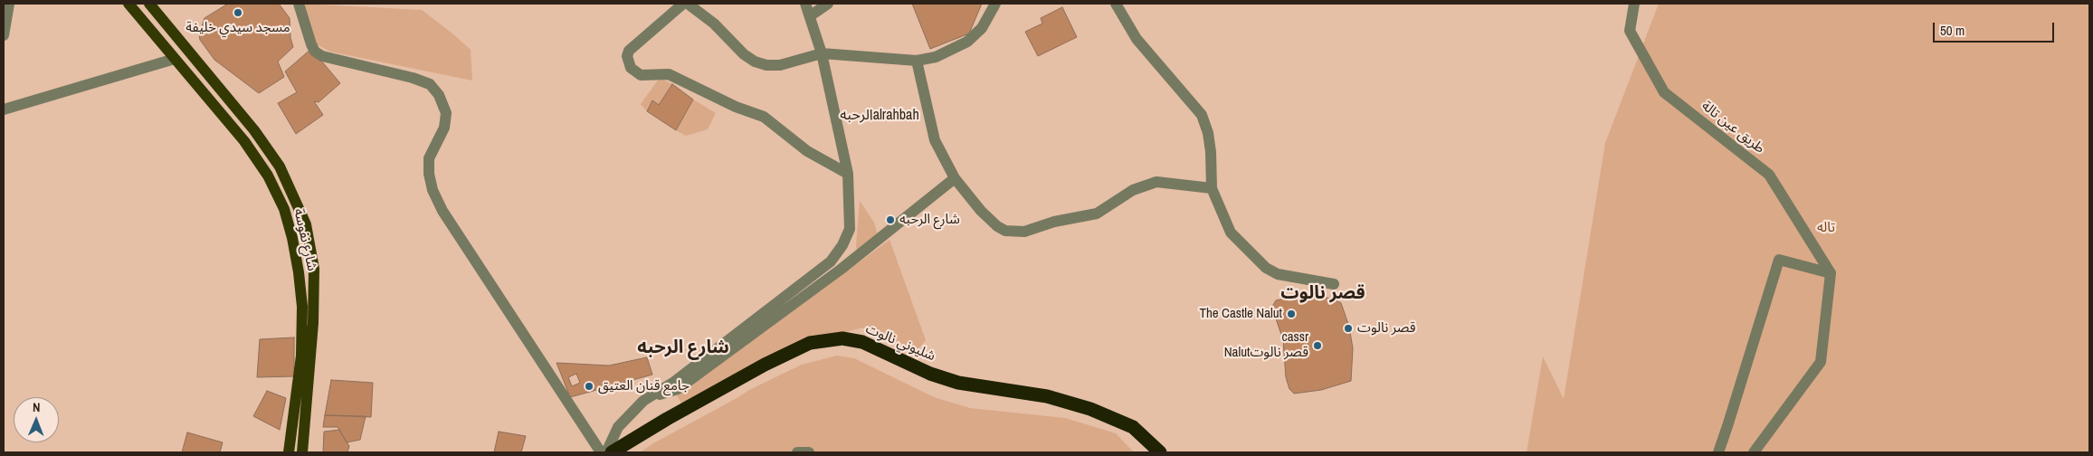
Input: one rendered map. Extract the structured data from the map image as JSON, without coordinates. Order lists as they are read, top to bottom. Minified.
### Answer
{"streets":{"highway":["شليوني نالوت"],"main road":["شارع نفوسة"],"street":["طريق عين تالة"]},"districts":["الرحبهalrahbah","قصر نالوت","شارع الرحبه"],"parks":["تاله"],"places":["مسجد سيدي خليفة","شارع الرحبه","The Castle Nalut","قصر نالوت","cassr Nalutقصر نالوت","جامع قنان العتيق"],"scale_bar":"50 m","north":"top"}
